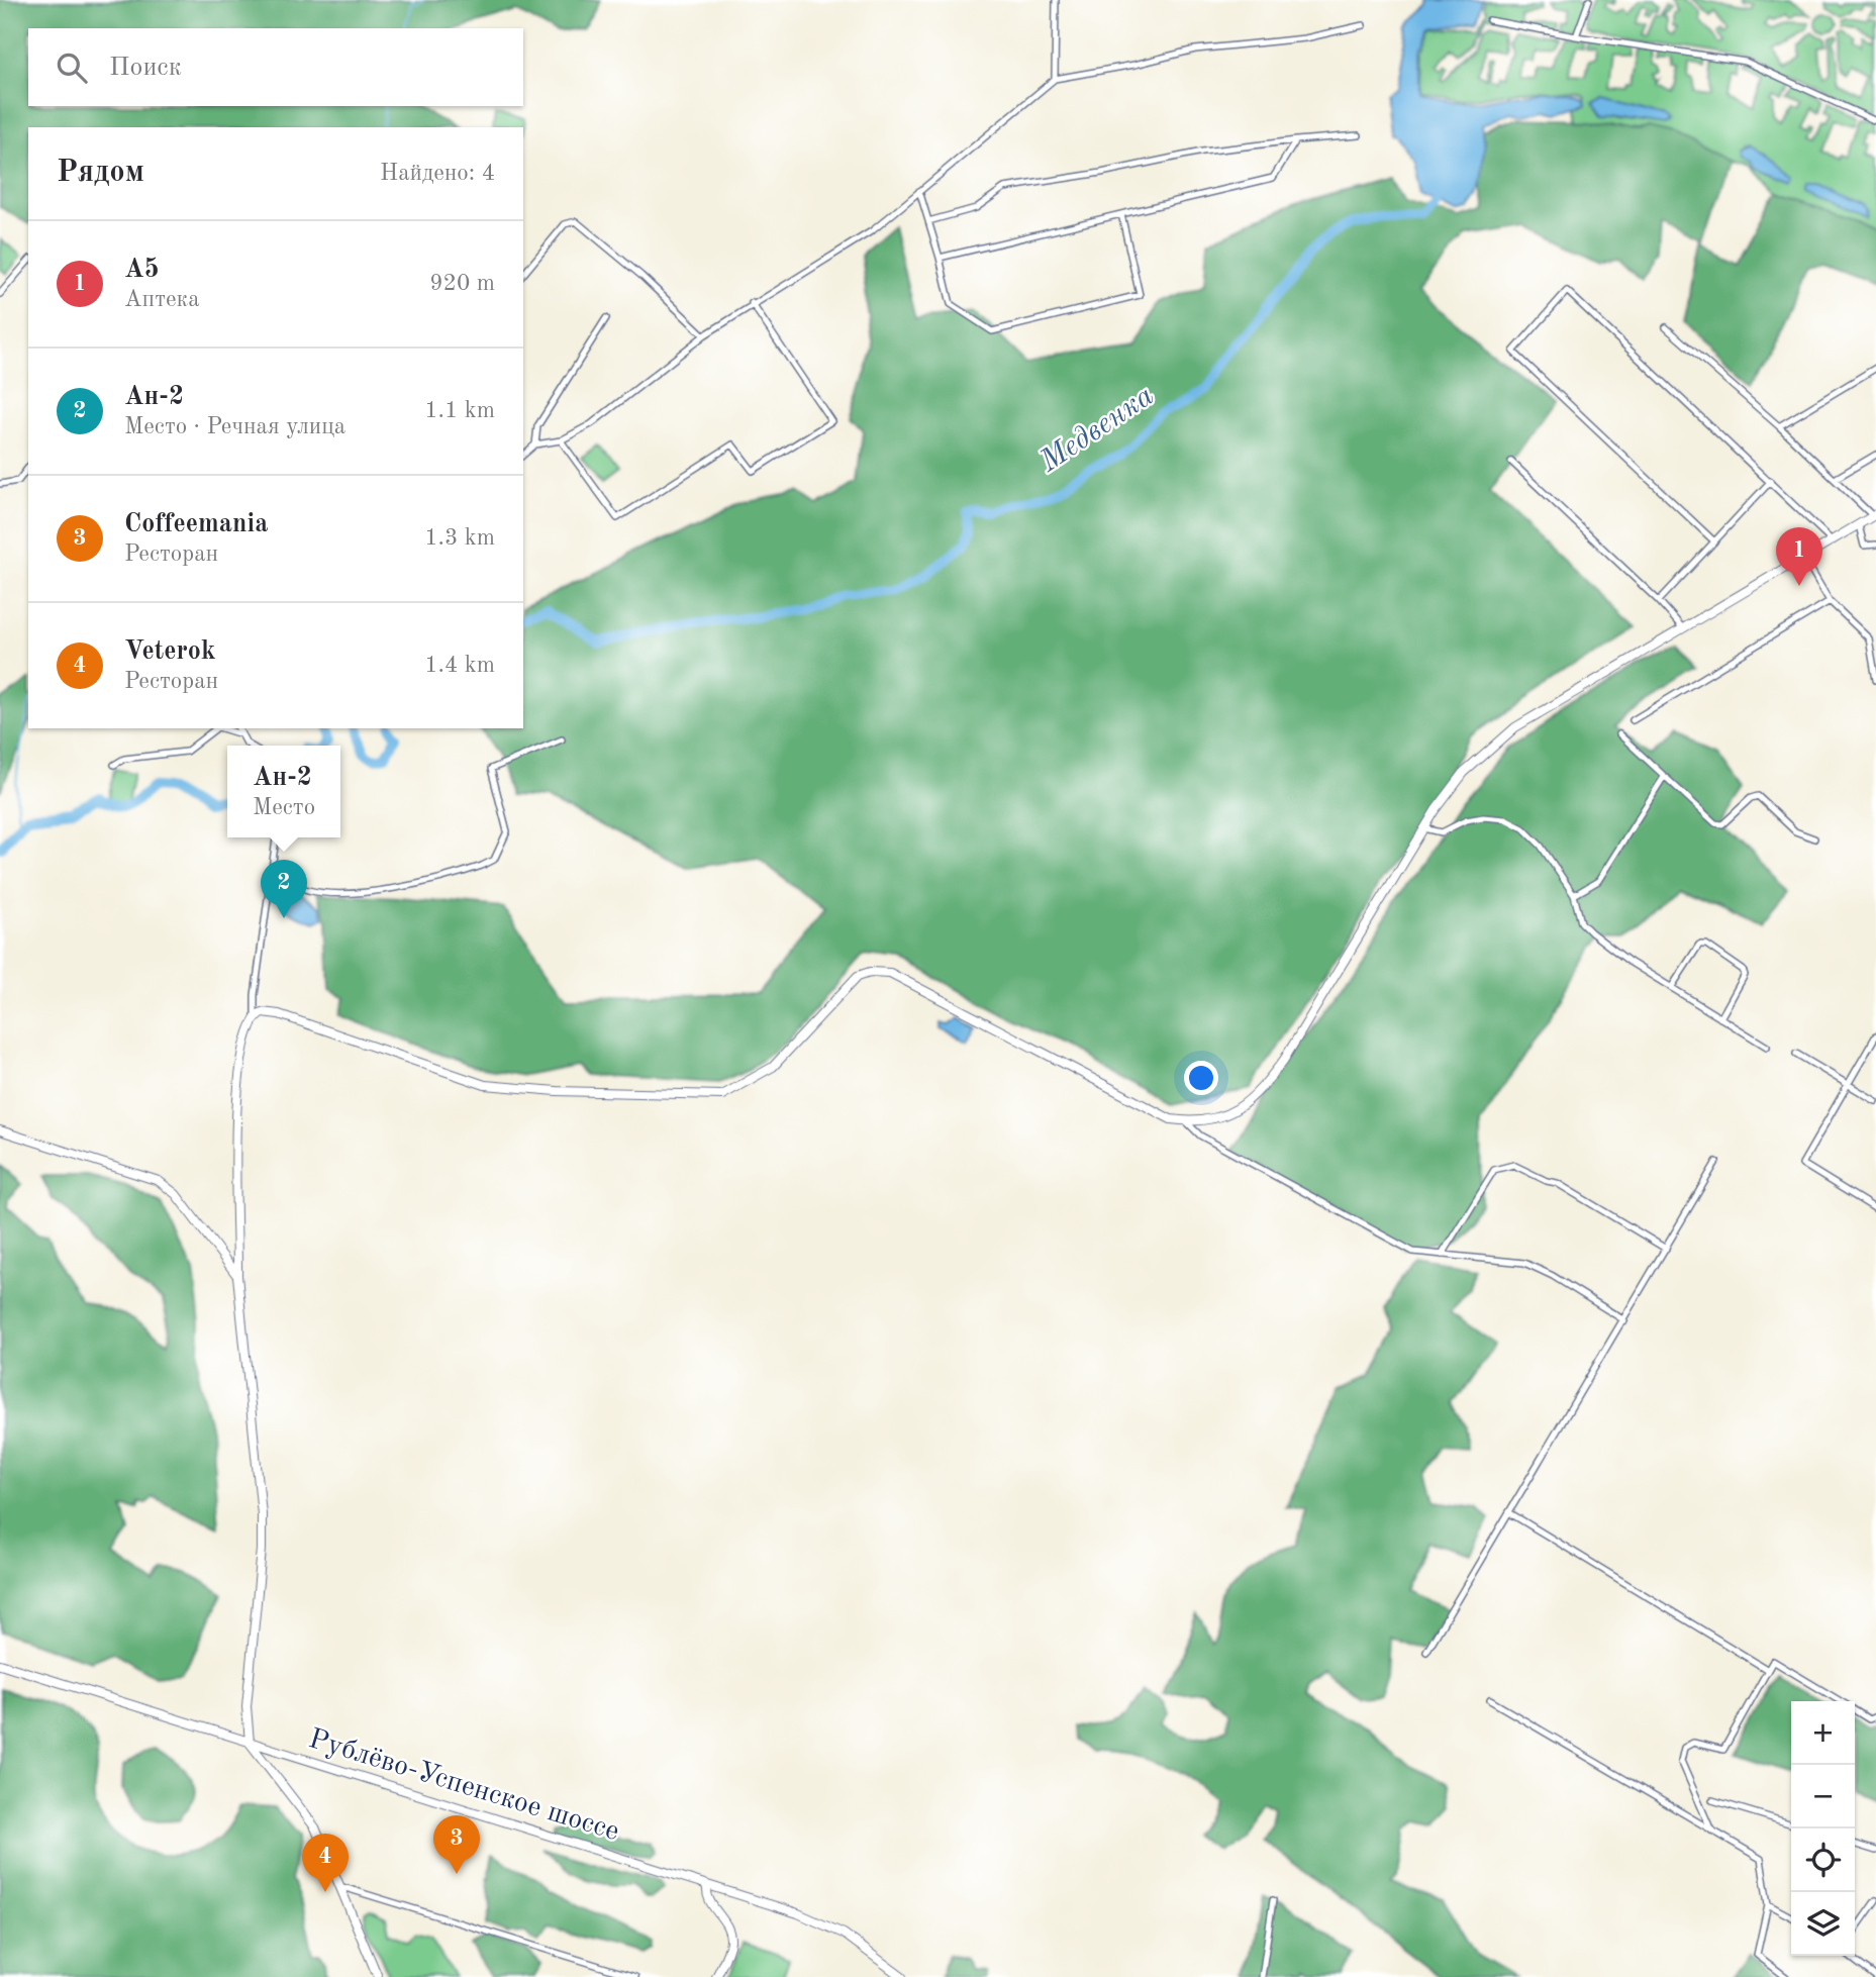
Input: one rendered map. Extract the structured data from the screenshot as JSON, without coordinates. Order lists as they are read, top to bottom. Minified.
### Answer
{"streets":{"street":["Рублёво-Успенское шоссе"]},"water":["Медвенка"],"page":{"search":"Поиск","heading":["Рядом","Найдено: 4"],"list":[{"mark":"1","name":"А5","note":"Аптека","value":"920 m"},{"mark":"2","name":"Ан-2","note":"Место · Речная улица","value":"1.1 km"},{"mark":"3","name":"Coffeemania","note":"Ресторан","value":"1.3 km"},{"mark":"4","name":"Veterok","note":"Ресторан","value":"1.4 km"}],"pins":["1","2","3","4"],"popup":["Ан-2","Место"],"map_buttons":["+","−"]}}
